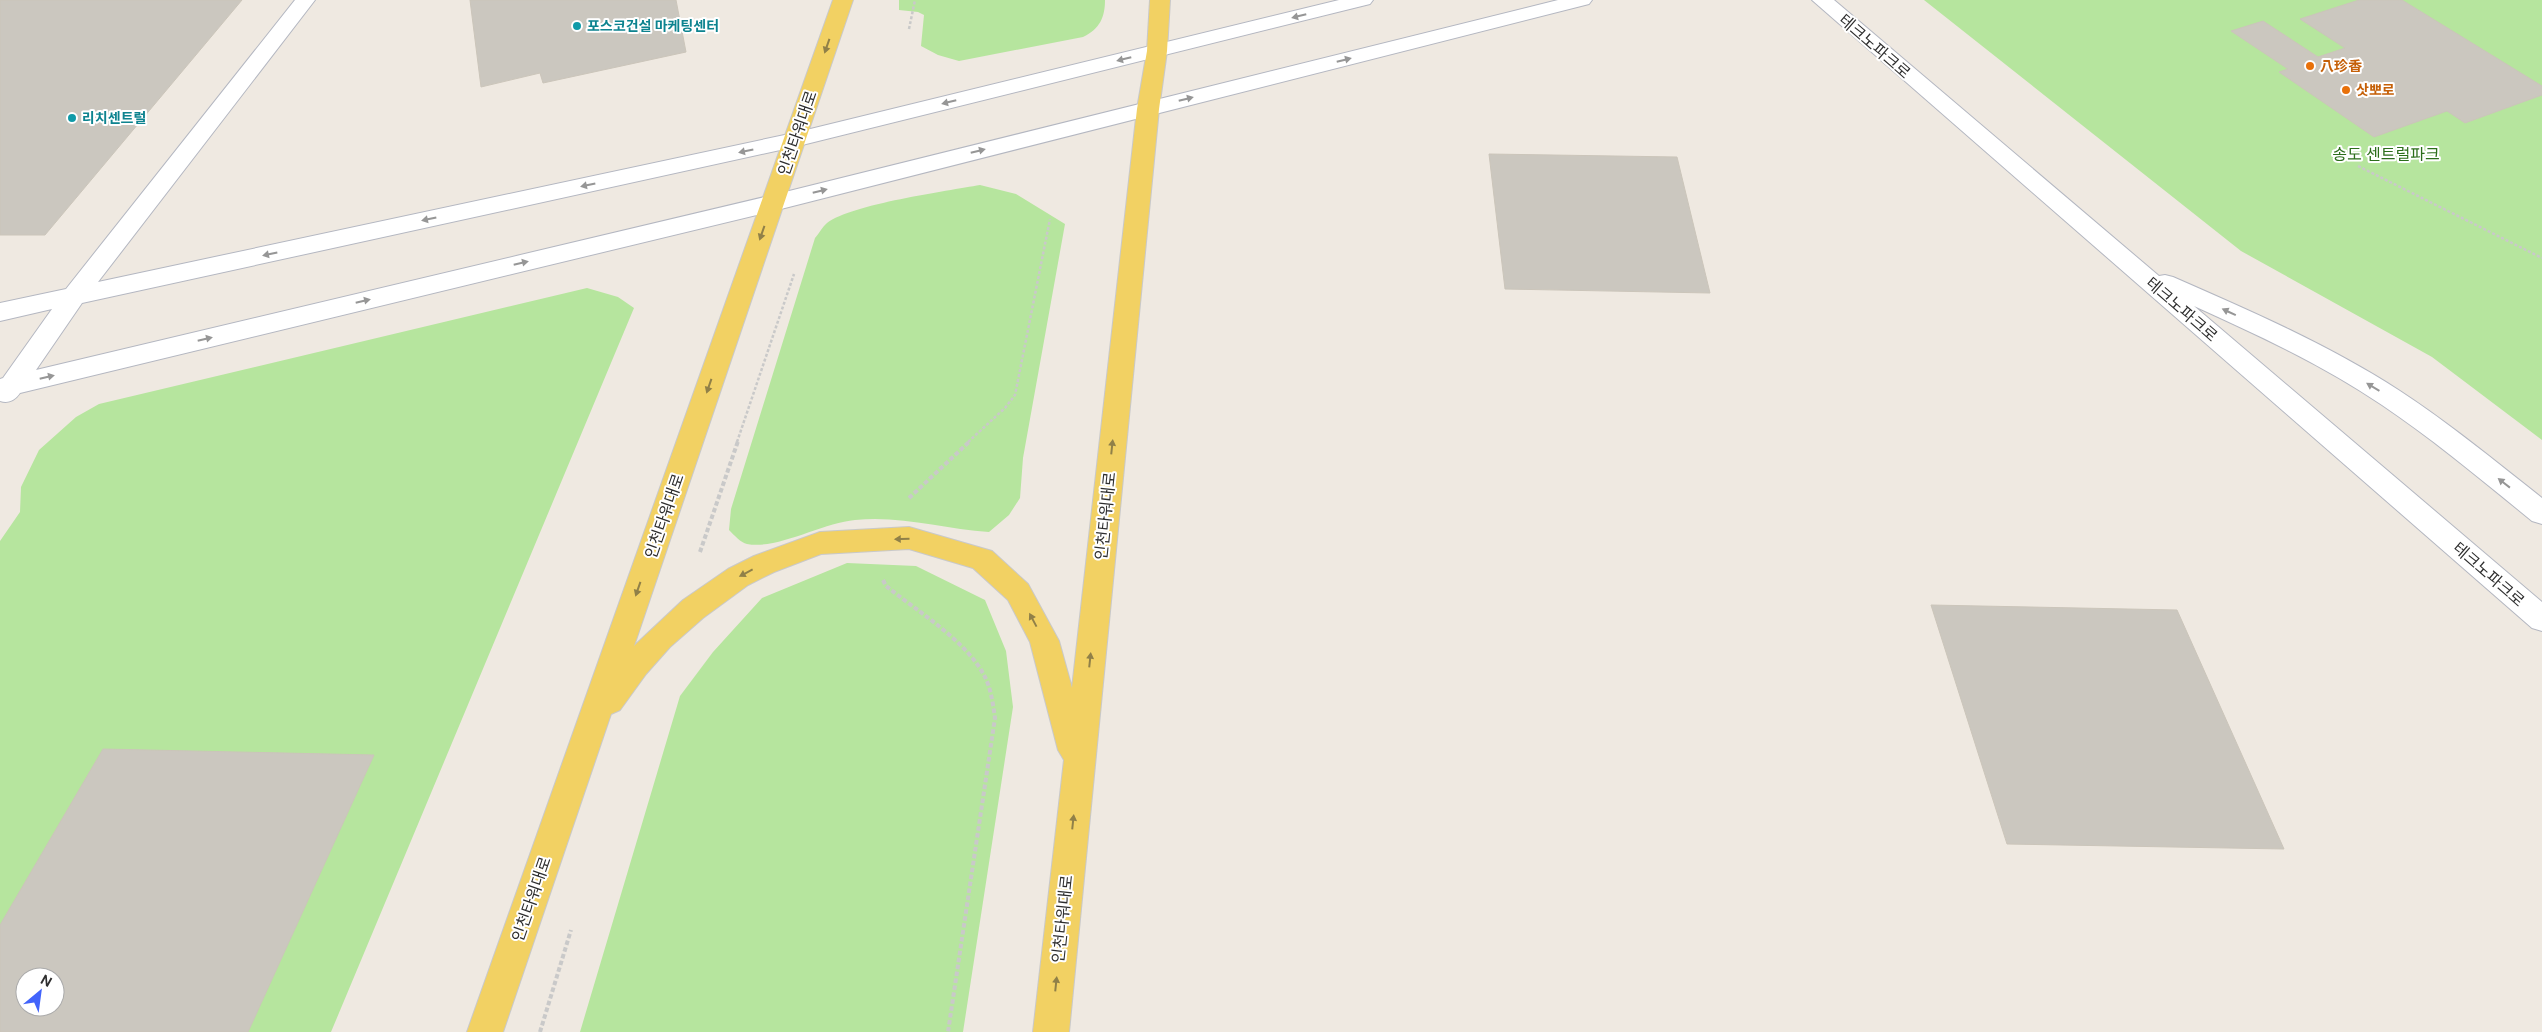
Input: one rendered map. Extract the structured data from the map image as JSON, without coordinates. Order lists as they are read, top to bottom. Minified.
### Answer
{"streets":{"main road":["인천타워대로"],"street":["테크노파크로"]},"parks":["송도 센트럴파크"],"places":["포스코건설 마케팅센터","八珍香","삿뽀로","리치센트럴"],"north":"top right"}
